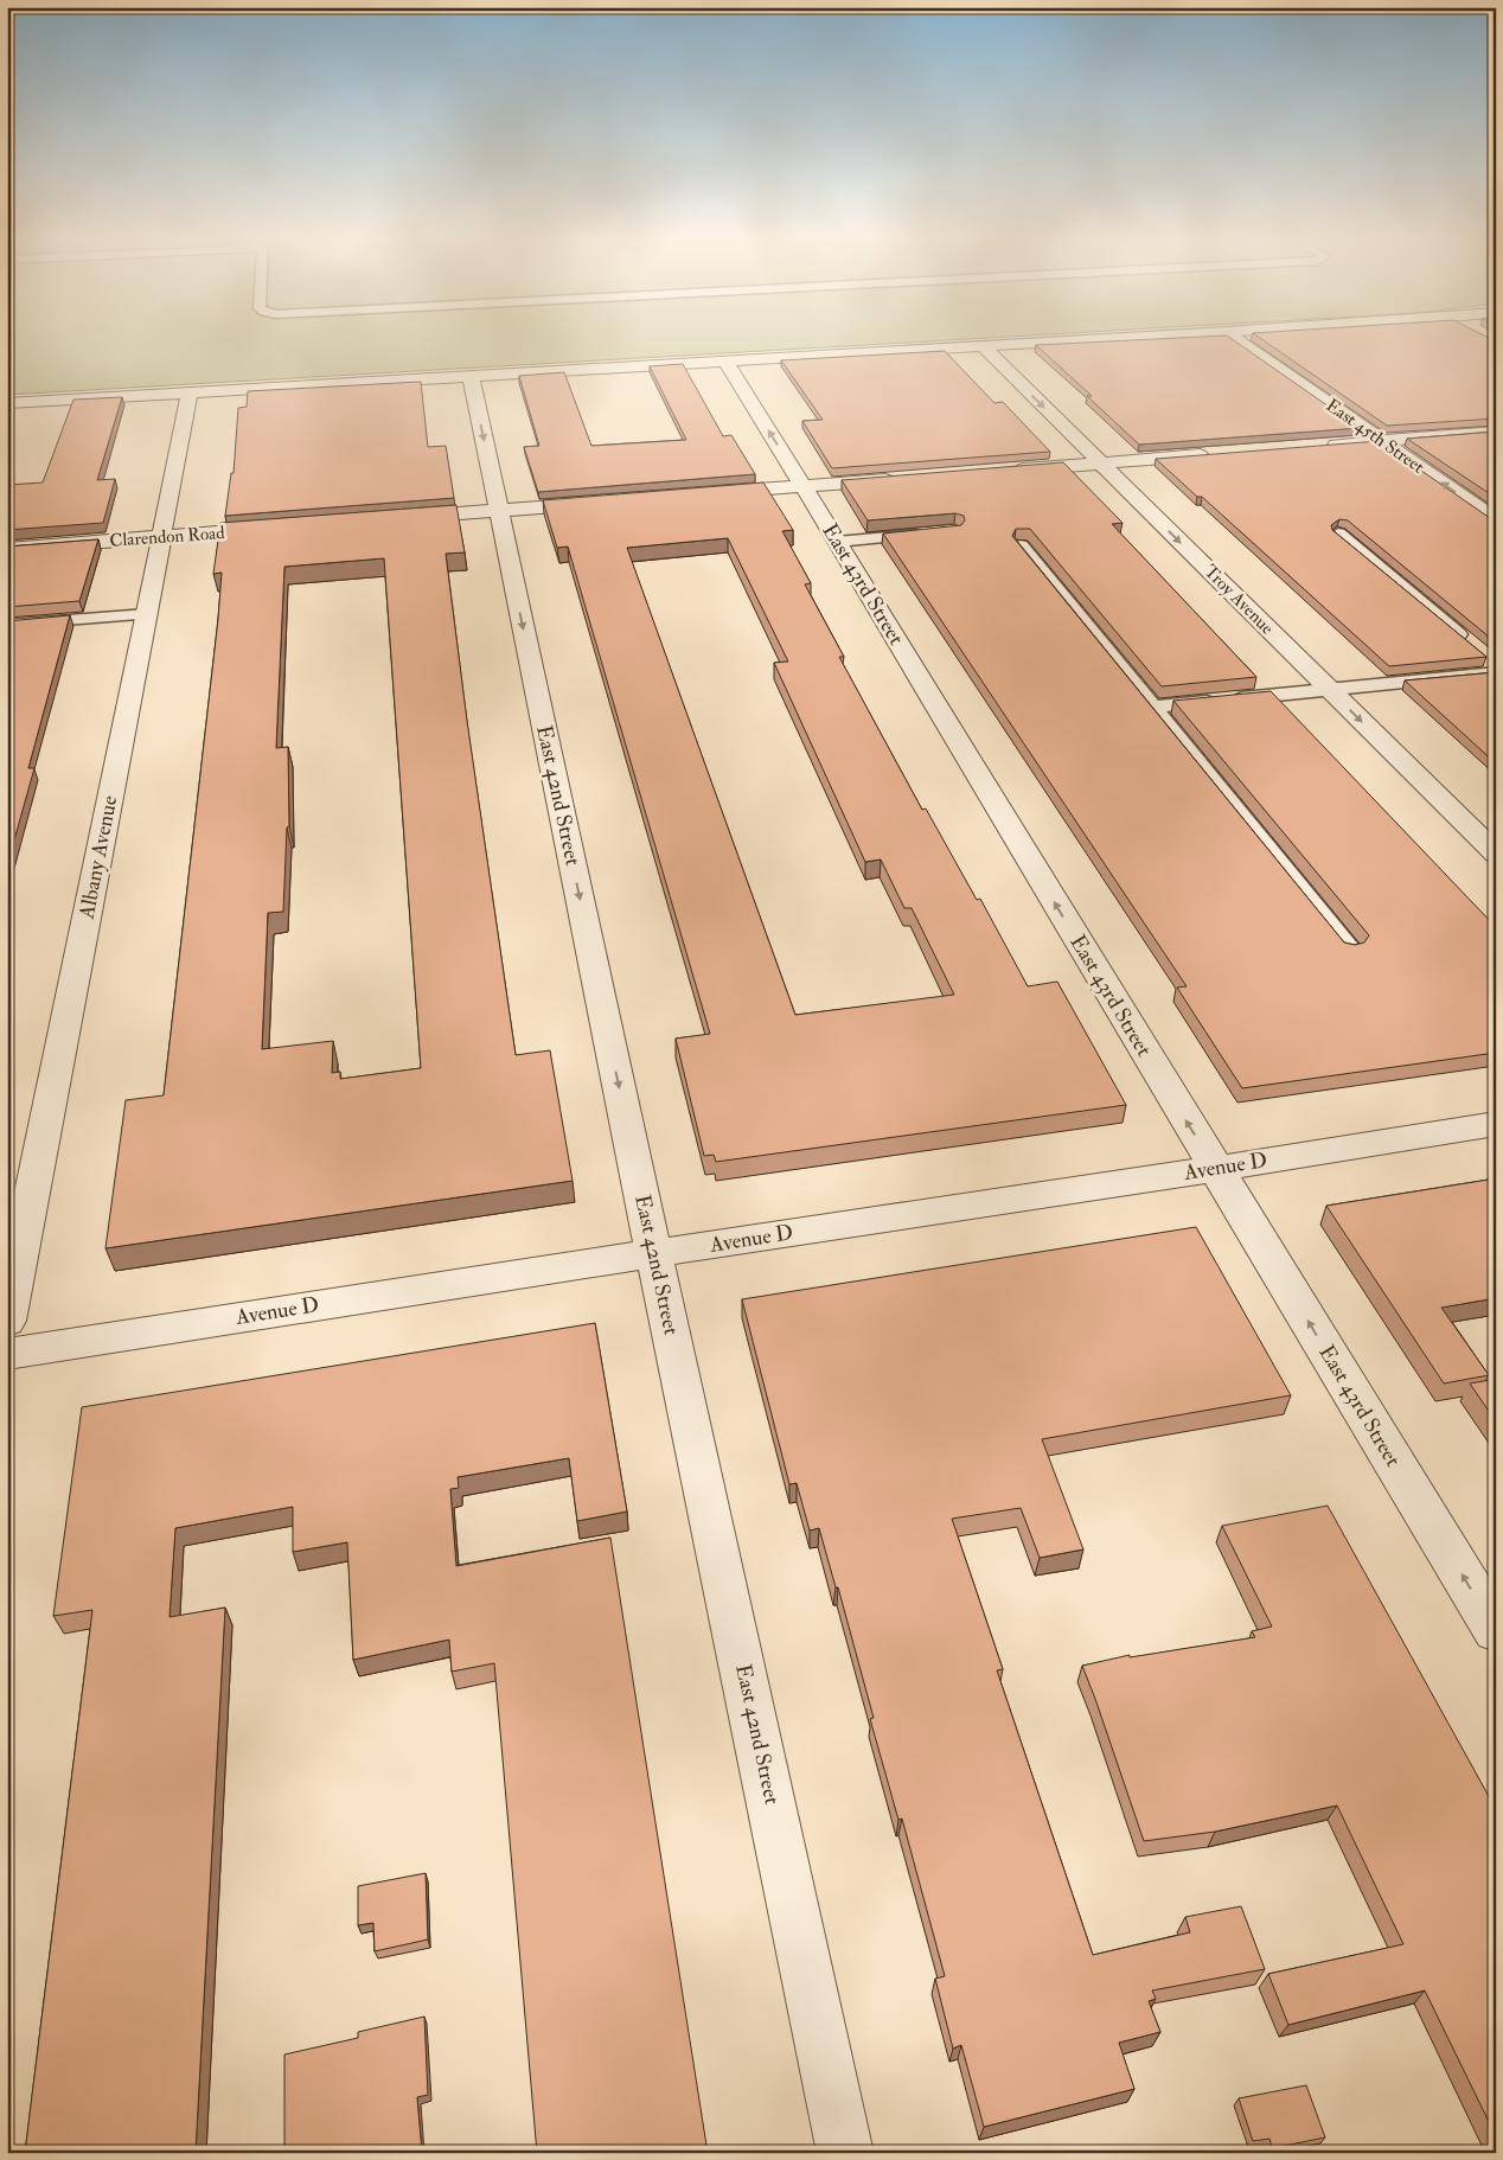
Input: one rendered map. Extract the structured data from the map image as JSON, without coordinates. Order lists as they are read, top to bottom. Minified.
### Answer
{"streets":{"street":["East 45th Street","Clarendon Road","East 43rd Street","Troy Avenue","East 42nd Street","Albany Avenue","Avenue D"]},"crossings":[["Clarendon Road","Albany Avenue"],["East 43rd Street","Avenue D"],["East 42nd Street","Avenue D"]],"one_way":["East 45th Street","East 43rd Street","Troy Avenue","East 42nd Street"]}
